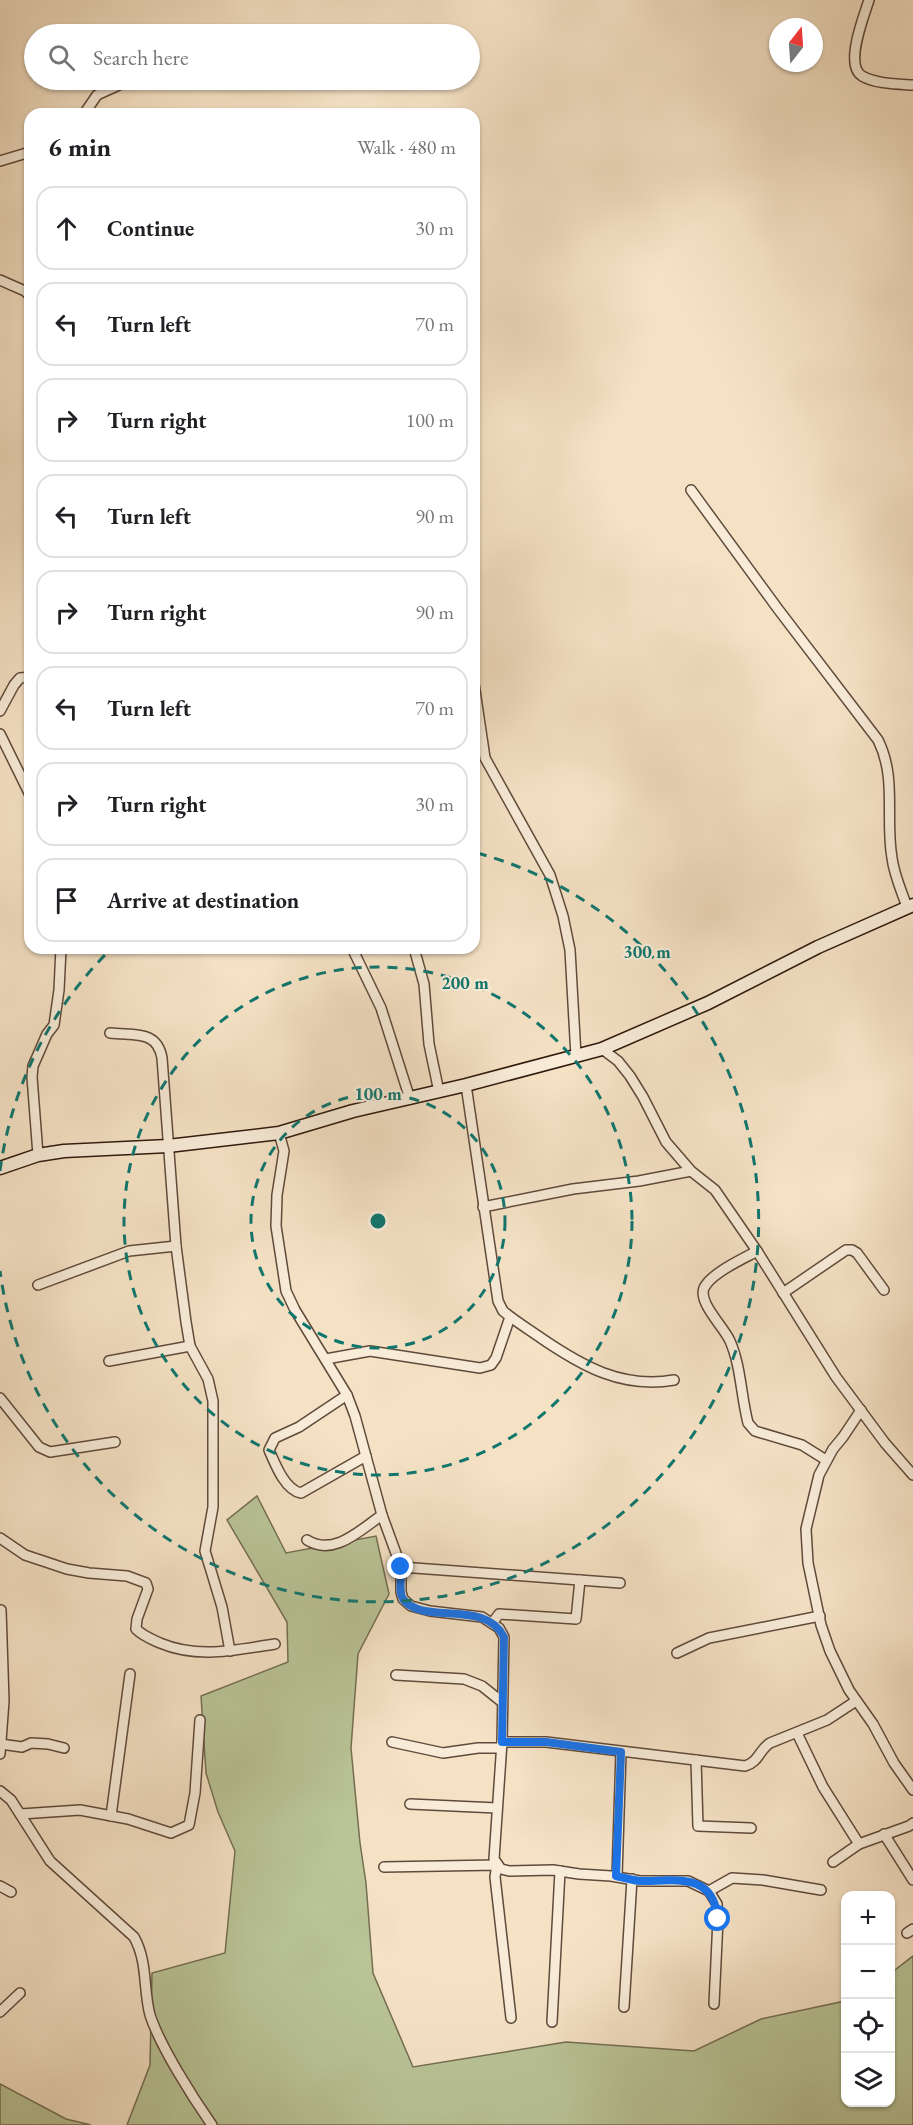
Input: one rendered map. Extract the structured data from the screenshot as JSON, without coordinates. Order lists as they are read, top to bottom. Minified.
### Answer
{"north":"top","page":{"search":"Search here","heading":["6 min","Walk · 480 m"],"list":[["Continue","30 m"],["Turn left","70 m"],["Turn right","100 m"],["Turn left","90 m"],["Turn right","90 m"],["Turn left","70 m"],["Turn right","30 m"],"Arrive at destination"],"map_buttons":["+","−"]},"rings":["300 m","200 m","100 m"]}
